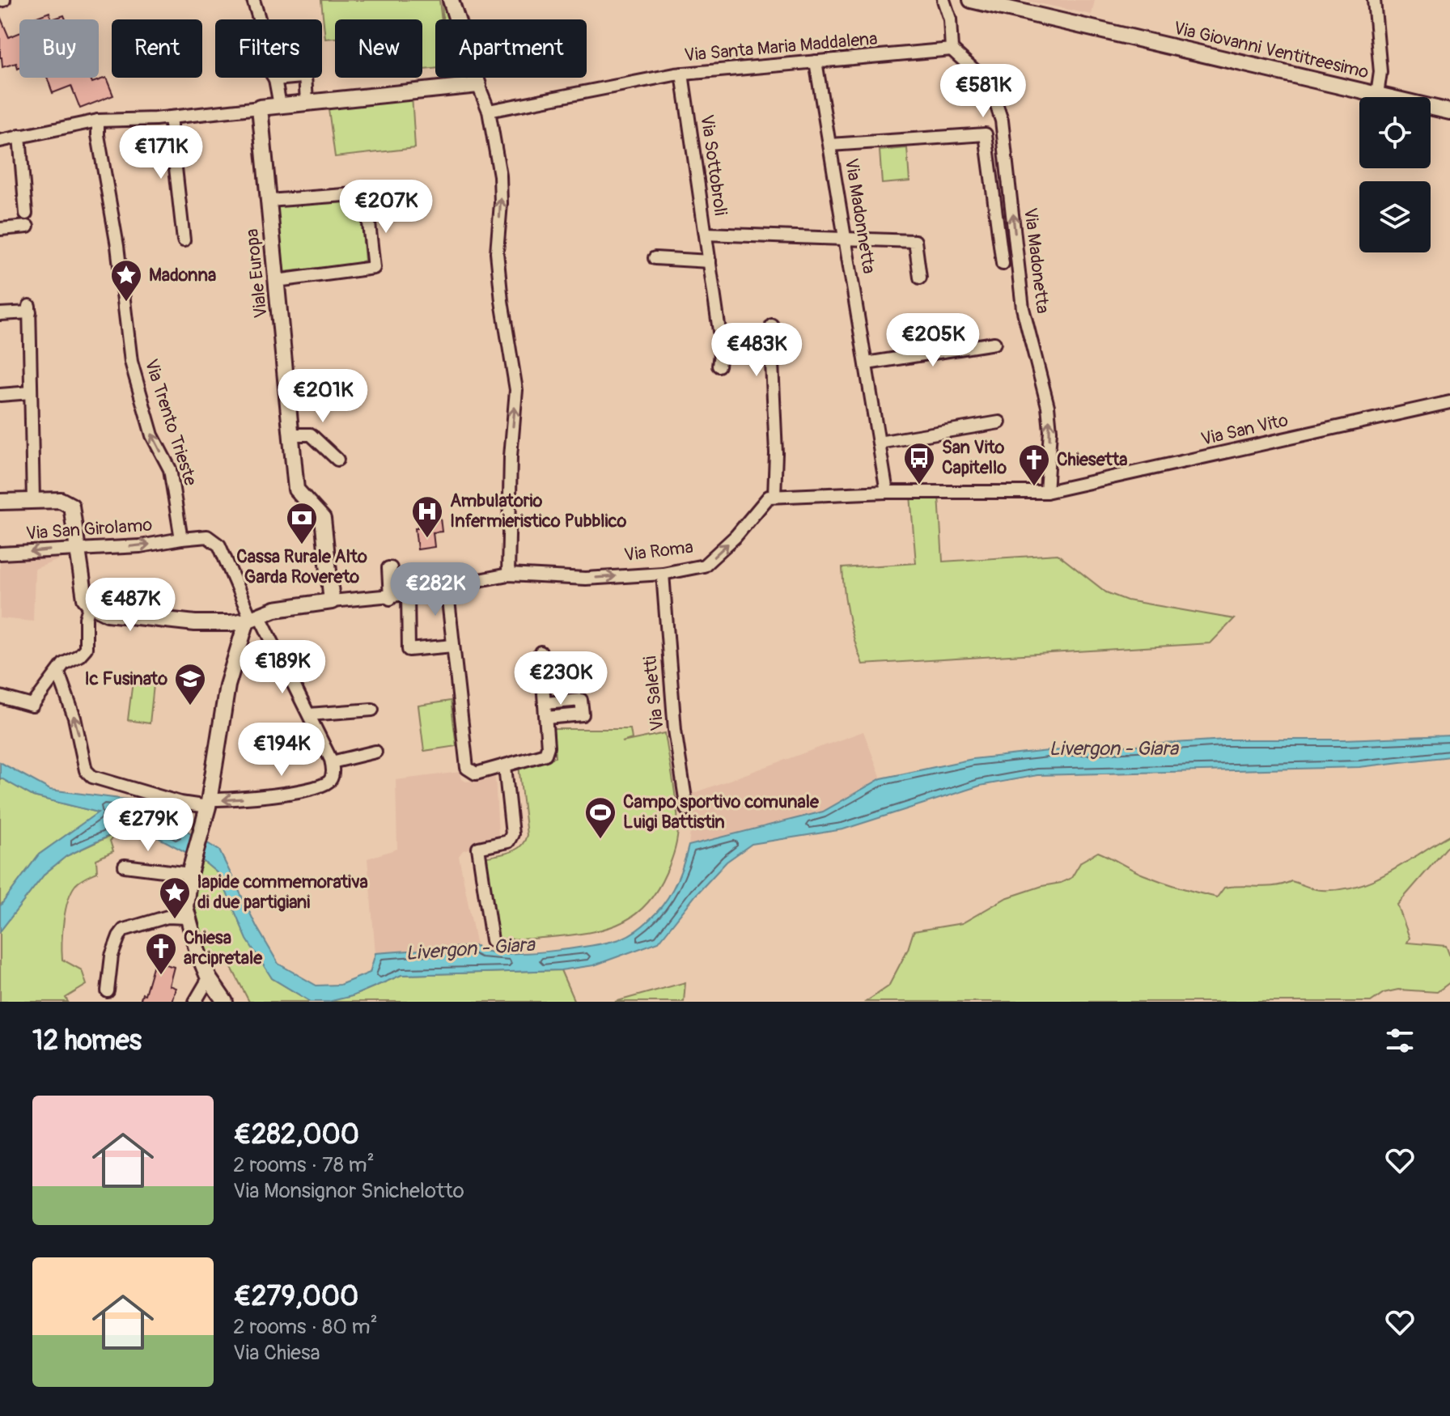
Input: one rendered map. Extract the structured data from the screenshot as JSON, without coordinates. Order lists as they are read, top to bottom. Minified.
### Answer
{"streets":{"main road":["Via Giovanni Ventitreesimo","Viale Europa","Via Roma"],"street":["Via Santa Maria Maddalena","Via Sottobroli","Via Madonnetta","Via Madonetta","Via Trento Trieste","Via San Vito","Via San Girolamo","Via Saletti"]},"crossings":[["Via Santa Maria Maddalena","Via Sottobroli"],["Via Santa Maria Maddalena","Via Madonnetta"],["Via Santa Maria Maddalena","Via Madonetta"],["Via Madonetta","Via San Vito"],["Viale Europa","Via Roma"],["Via Trento Trieste","Via San Girolamo"],["Via Roma","Via Saletti"]],"one_way":["Via Madonetta","Via Roma"],"water":["Livergon - Giara"],"places":{"place":["Madonna","lapide commemorativa di due partigiani"],"bus stop":["San Vito Capitello"],"church":["Chiesetta","Chiesa arcipretale"],"hospital":["Ambulatorio Infermieristico Pubblico"],"bank":["Cassa Rurale Alto Garda Rovereto"],"school or university":["Ic Fusinato"],"sports":["Campo sportivo comunale Luigi Battistin"]},"page":{"chip":["Buy","Rent","Filters","New","Apartment"],"price":["€581K","€171K","€207K","€205K","€483K","€201K","€282K","€487K","€189K","€230K","€194K","€279K"],"heading":"12 homes","list":[{"name":"€282,000","note":"2 rooms · 78 m² · Via Monsignor Snichelotto"},{"name":"€279,000","note":"2 rooms · 80 m² · Via Chiesa"}]}}
